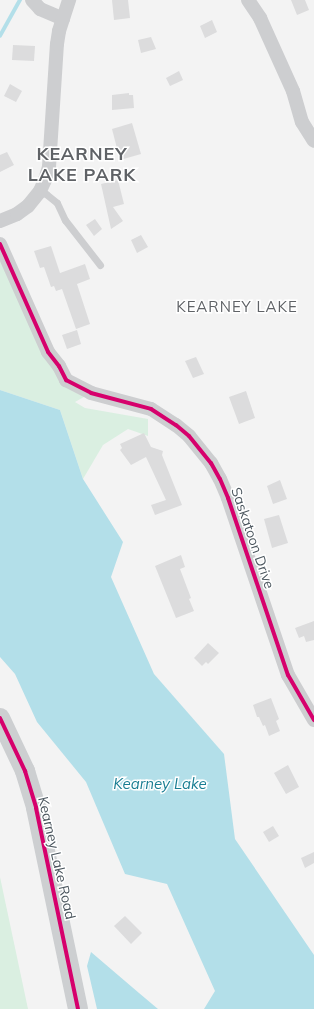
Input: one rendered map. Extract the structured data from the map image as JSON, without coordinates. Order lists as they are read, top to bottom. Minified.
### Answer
{"streets":{"main road":["Kearney Lake Road"],"street":["Saskatoon Drive"]},"districts":["KEARNEY LAKE PARK","KEARNEY LAKE"],"water":["Kearney Lake"]}
